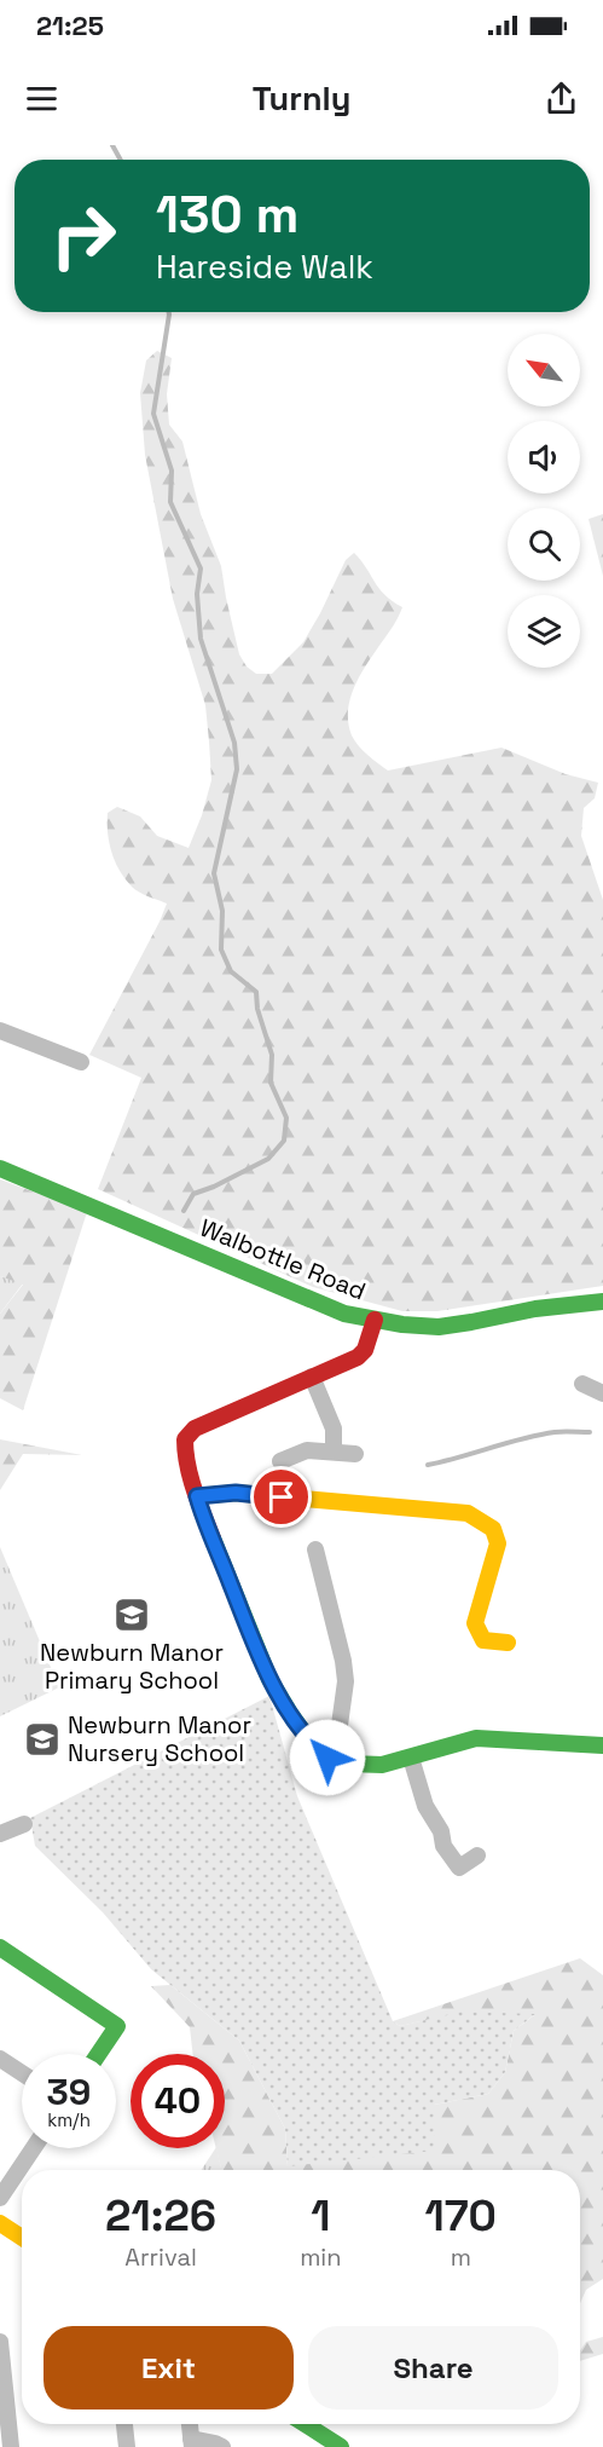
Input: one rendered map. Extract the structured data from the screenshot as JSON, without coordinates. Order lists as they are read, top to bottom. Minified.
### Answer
{"streets":{"street":["Walbottle Road"]},"places":{"school or university":["Newburn Manor Primary School","Newburn Manor Nursery School"]},"north":"top left","page":{"status":"21:25","header":"Turnly","turn":["130 m","Hareside Walk"],"speed":"39 km/h","limit":"40","eta":["21:26","Arrival","1","min","170","m"],"buttons":["Exit","Share"]}}
